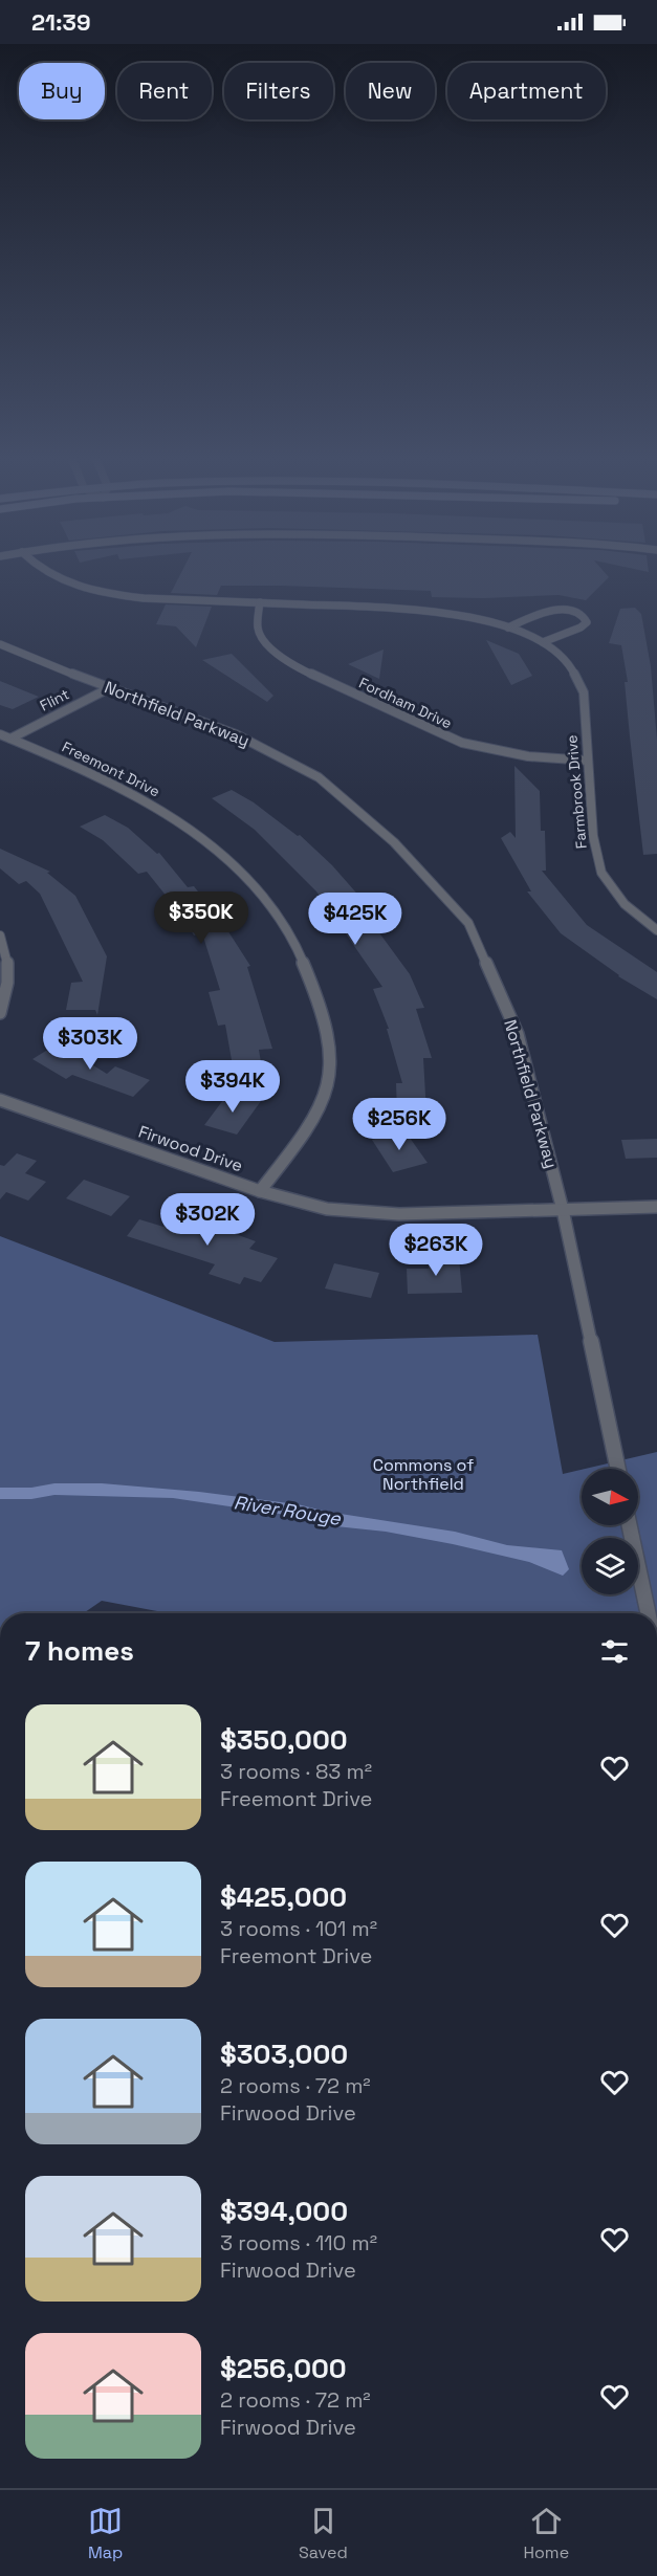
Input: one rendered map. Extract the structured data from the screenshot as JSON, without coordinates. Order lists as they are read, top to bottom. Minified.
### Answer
{"streets":{"street":["Flint","Fordham Drive","Northfield Parkway","Freemont Drive","Farmbrook Drive","Firwood Drive"]},"crossings":[["Flint","Northfield Parkway"],["Flint","Freemont Drive"],["Fordham Drive","Farmbrook Drive"],["Northfield Parkway","Firwood Drive"],["Freemont Drive","Firwood Drive"]],"water":["River Rouge"],"parks":["Commons of Northfield"],"north":"right","page":{"status":"21:39","chip":["Buy","Rent","Filters","New","Apartment"],"price":["$350K","$425K","$303K","$394K","$256K","$302K","$263K"],"heading":"7 homes","list":[{"name":"$350,000","note":"3 rooms · 83 m² · Freemont Drive"},{"name":"$425,000","note":"3 rooms · 101 m² · Freemont Drive"},{"name":"$303,000","note":"2 rooms · 72 m² · Firwood Drive"},{"name":"$394,000","note":"3 rooms · 110 m² · Firwood Drive"},{"name":"$256,000","note":"2 rooms · 72 m² · Firwood Drive"}],"tabs":["Map","Saved","Home"]}}
